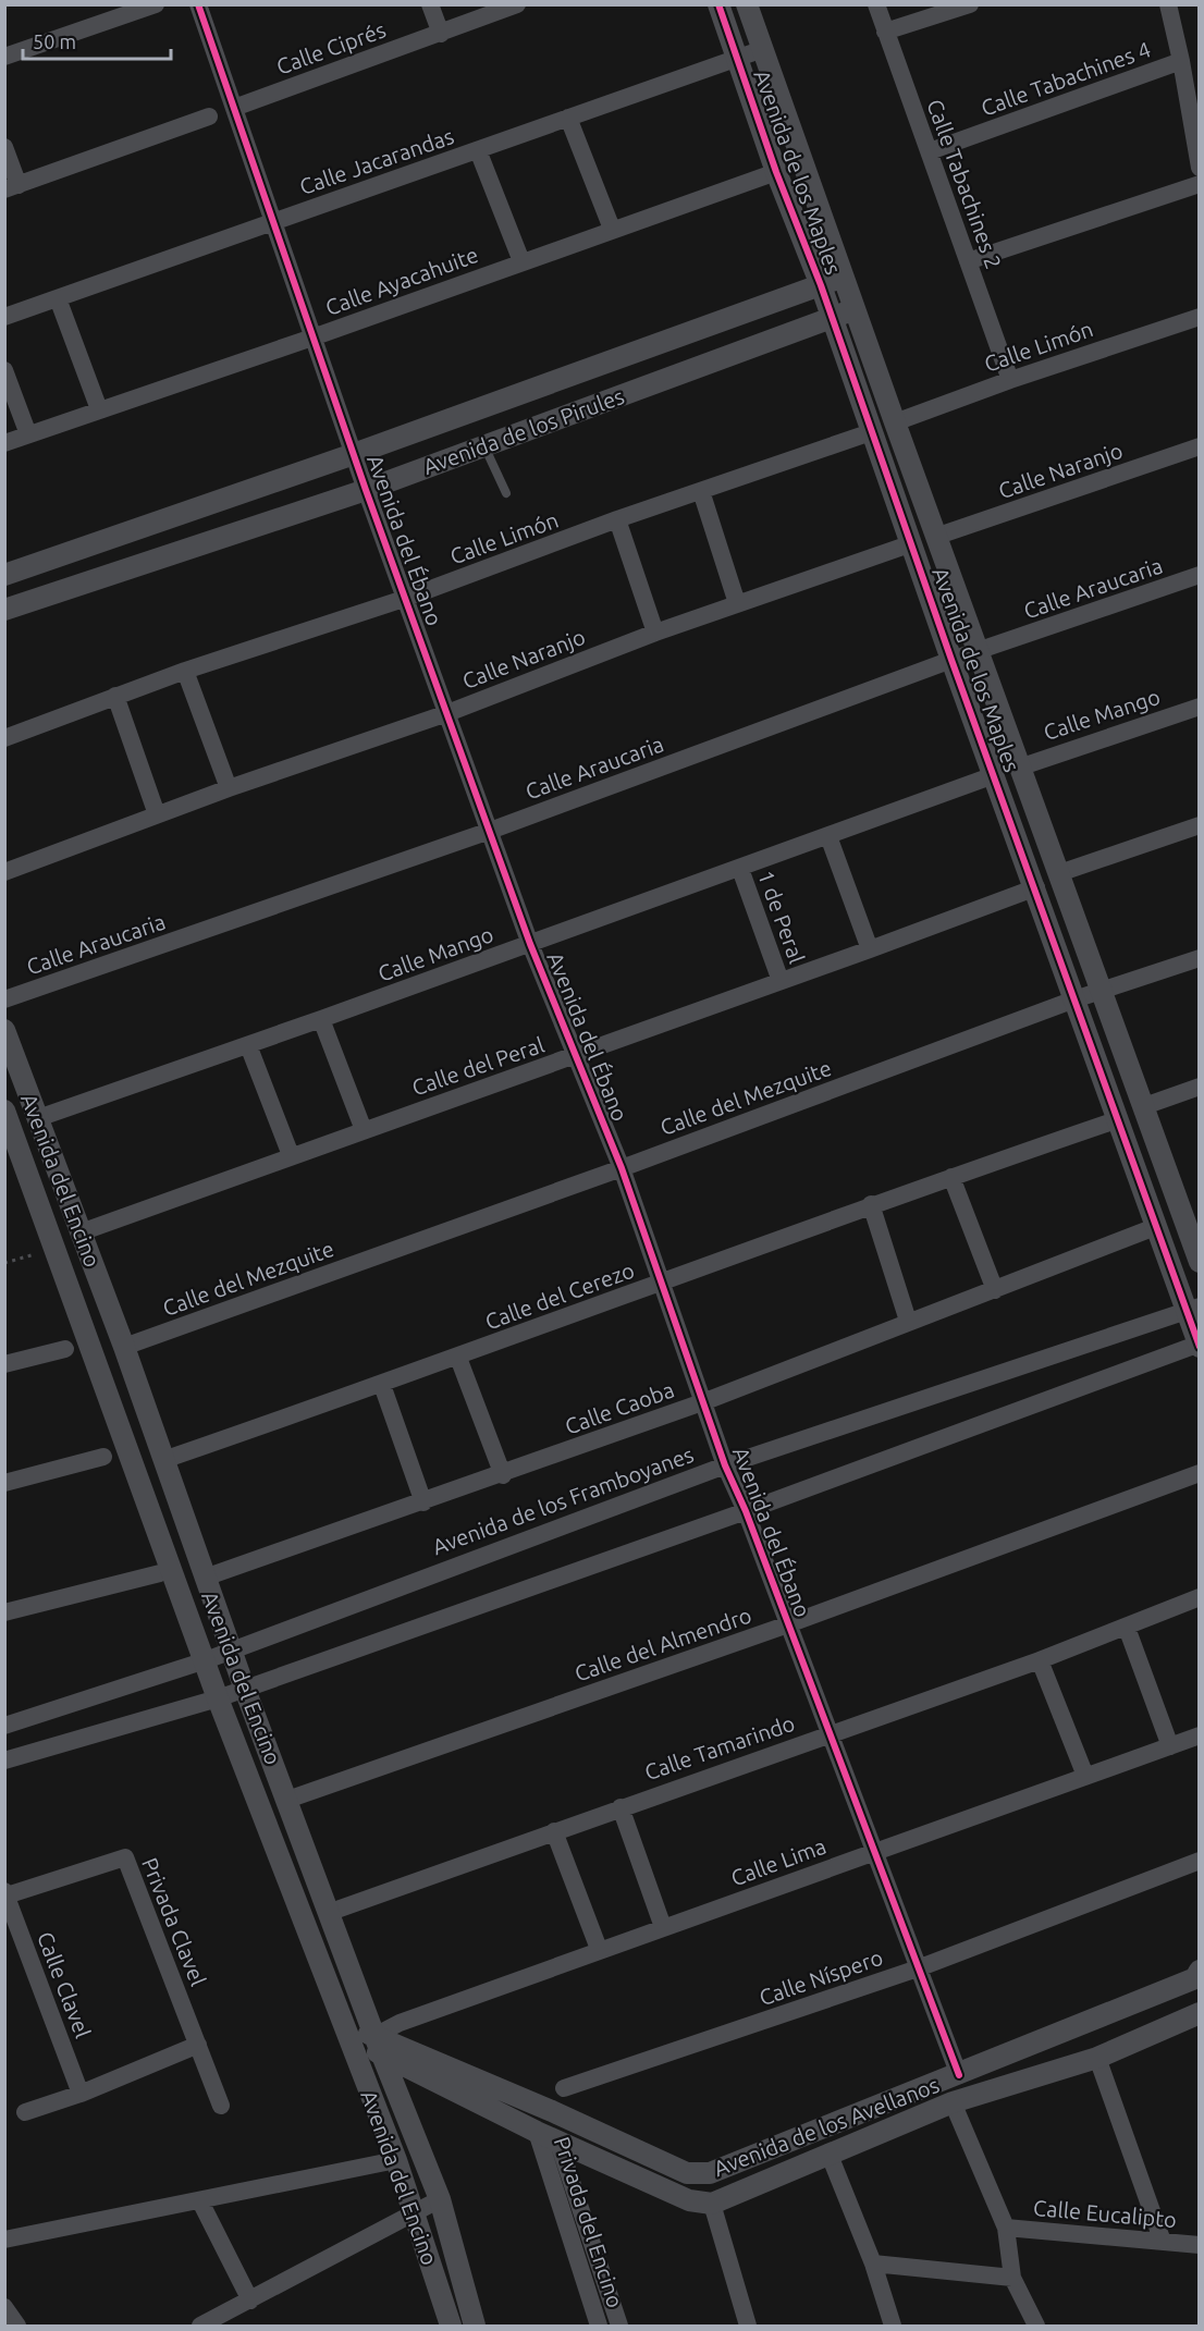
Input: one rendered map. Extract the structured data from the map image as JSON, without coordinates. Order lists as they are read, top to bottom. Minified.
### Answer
{"streets":{"street":["Calle Ciprés","Calle Tabachines 4","Calle Jacarandas","Avenida de los Maples","Calle Tabachines 2","Calle Ayacahuite","Calle Limón","Avenida de los Pirules","Calle Naranjo","Avenida del Ébano","Calle Araucaria","Calle Mango","1 de Peral","Calle del Peral","Calle del Mezquite","Avenida del Encino","Calle del Cerezo","Calle Caoba","Avenida de los Framboyanes","Calle del Almendro","Calle Tamarindo","Calle Lima","Privada Clavel","Calle Níspero","Calle Clavel","Avenida de los Avellanos","Calle Eucalipto","Privada del Encino"]},"crossings":[["Calle Ciprés","Avenida del Ébano"],["Calle Tabachines 4","Calle Tabachines 2"],["Calle Jacarandas","Avenida de los Maples"],["Calle Jacarandas","Avenida del Ébano"],["Avenida de los Maples","Calle Ayacahuite"],["Avenida de los Maples","Calle Limón"],["Avenida de los Maples","Avenida de los Pirules"],["Avenida de los Maples","Calle Naranjo"],["Avenida de los Maples","Calle Araucaria"],["Avenida de los Maples","Calle Mango"],["Avenida de los Maples","Calle del Peral"],["Avenida de los Maples","Calle del Mezquite"],["Avenida de los Maples","Calle del Cerezo"],["Avenida de los Maples","Calle Caoba"],["Avenida de los Maples","Avenida de los Framboyanes"],["Calle Tabachines 2","Calle Limón"],["Calle Ayacahuite","Avenida del Ébano"],["Calle Limón","Avenida del Ébano"],["Avenida de los Pirules","Avenida del Ébano"],["Calle Naranjo","Avenida del Ébano"],["Avenida del Ébano","Calle Araucaria"],["Avenida del Ébano","Calle Mango"],["Avenida del Ébano","Calle del Peral"],["Avenida del Ébano","Calle del Mezquite"],["Avenida del Ébano","Calle del Cerezo"],["Avenida del Ébano","Calle Caoba"],["Avenida del Ébano","Avenida de los Framboyanes"],["Avenida del Ébano","Calle del Almendro"],["Avenida del Ébano","Calle Tamarindo"],["Avenida del Ébano","Calle Lima"],["Avenida del Ébano","Calle Níspero"],["Avenida del Ébano","Avenida de los Avellanos"],["Calle Mango","1 de Peral"],["Calle Mango","Avenida del Encino"],["1 de Peral","Calle del Peral"],["Calle del Peral","Avenida del Encino"],["Calle del Mezquite","Avenida del Encino"],["Avenida del Encino","Calle del Cerezo"],["Avenida del Encino","Calle Caoba"],["Avenida del Encino","Avenida de los Framboyanes"],["Avenida del Encino","Calle del Almendro"],["Avenida del Encino","Calle Tamarindo"],["Avenida del Encino","Calle Lima"],["Avenida del Encino","Avenida de los Avellanos"],["Calle Lima","Avenida de los Avellanos"],["Privada Clavel","Calle Clavel"],["Avenida de los Avellanos","Privada del Encino"]],"scale_bar":"50 m"}
